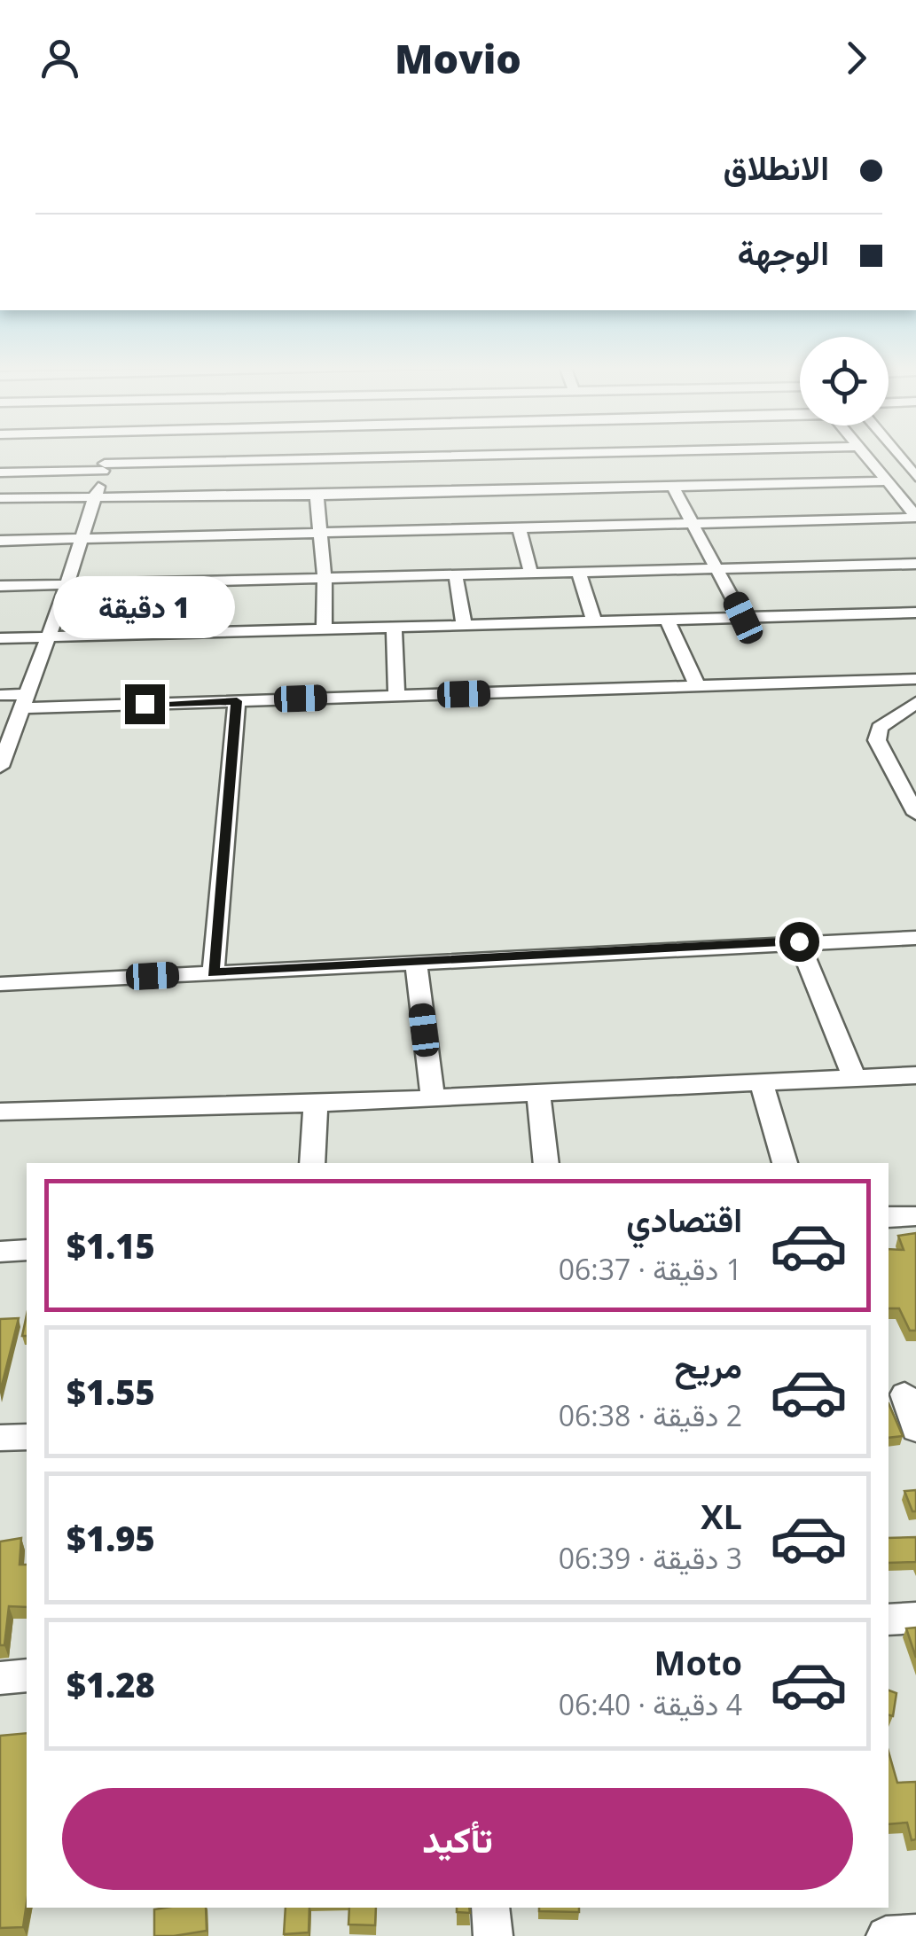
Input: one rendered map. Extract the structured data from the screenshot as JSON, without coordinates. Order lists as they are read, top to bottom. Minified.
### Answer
{"page":{"header":"Movio","banner":["الانطلاق","الوجهة"],"bubble":"1 دقيقة","list":[{"name":"اقتصادي","note":"1 دقيقة · 06:37","value":"$1.15"},{"name":"مريح","note":"2 دقيقة · 06:38","value":"$1.55"},{"name":"XL","note":"3 دقيقة · 06:39","value":"$1.95"},{"name":"Moto","note":"4 دقيقة · 06:40","value":"$1.28"}],"buttons":"تأكيد"}}
